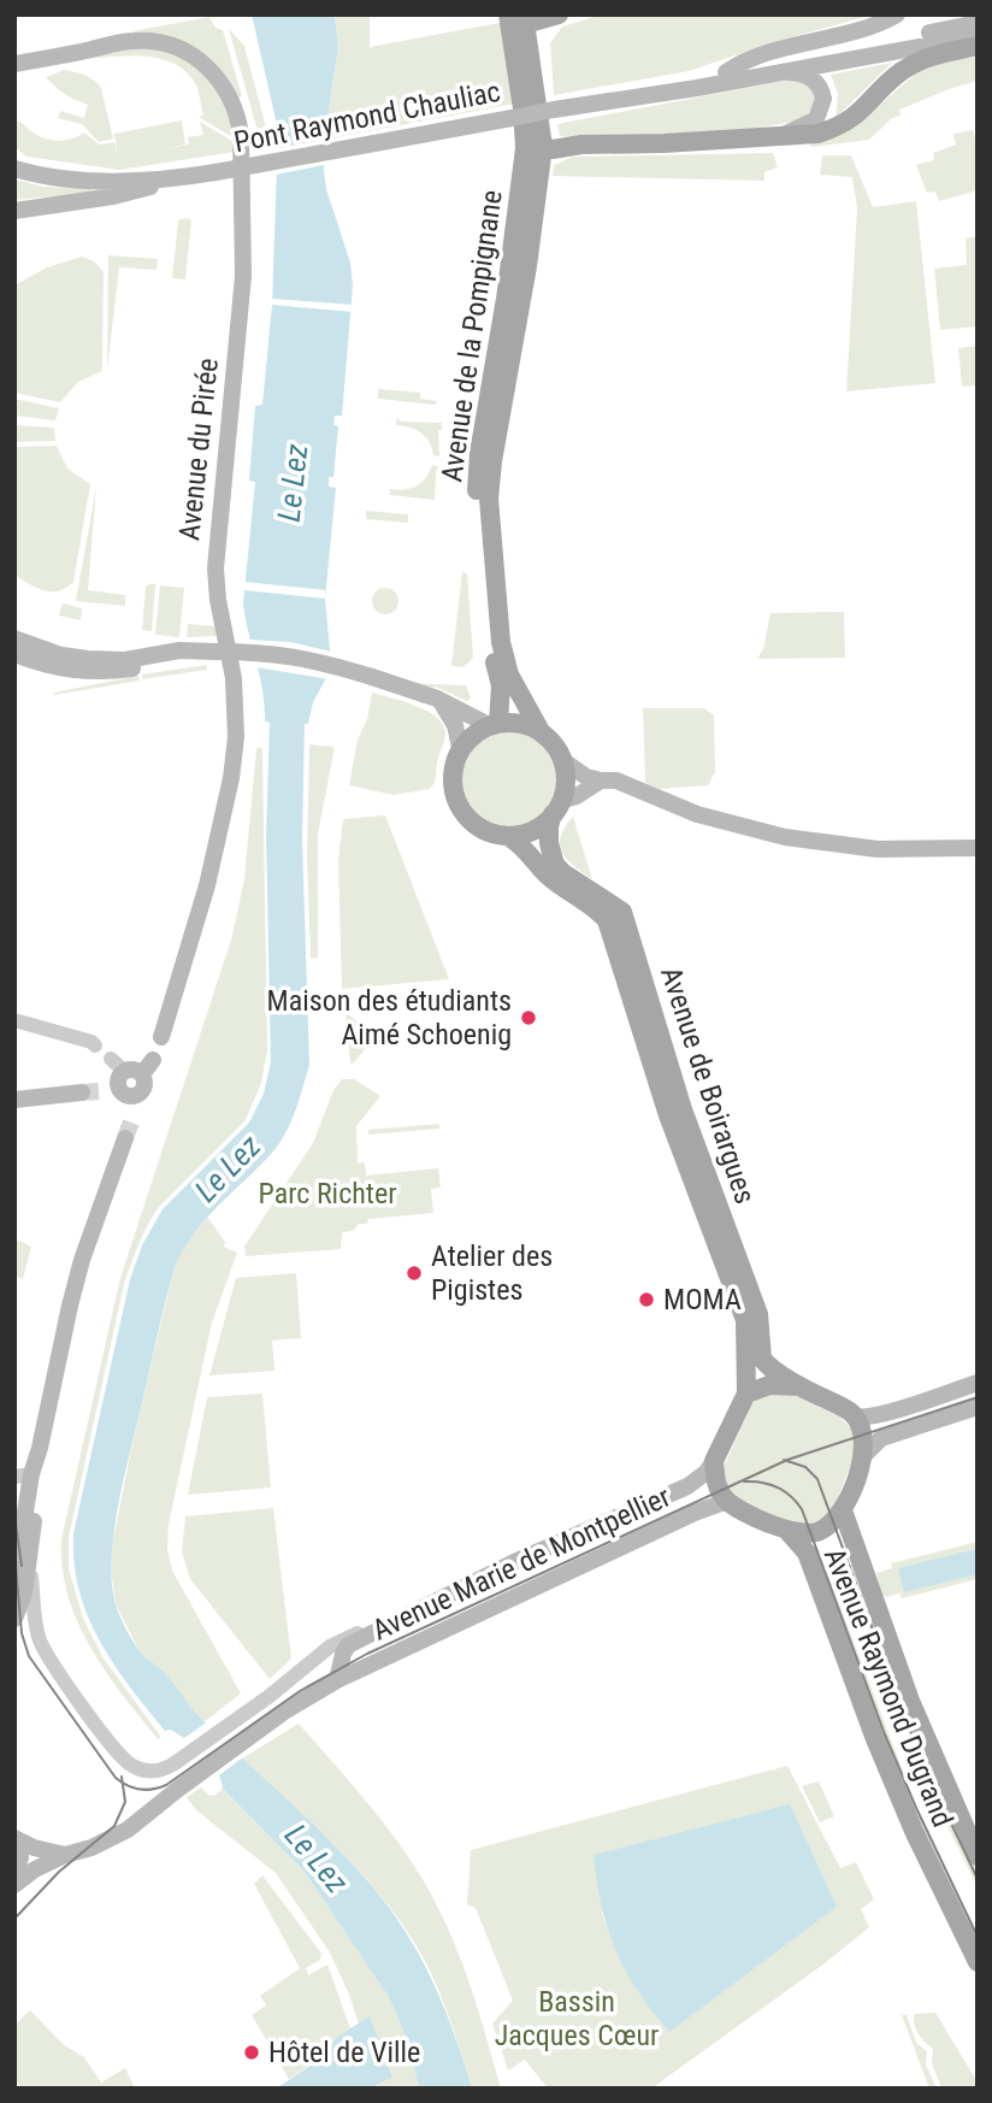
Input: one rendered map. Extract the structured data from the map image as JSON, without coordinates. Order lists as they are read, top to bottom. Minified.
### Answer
{"streets":{"main road":["Pont Raymond Chauliac","Avenue de la Pompignane","Avenue du Pirée","Avenue de Boirargues","Avenue Marie de Montpellier","Avenue Raymond Dugrand"]},"crossings":[["Pont Raymond Chauliac","Avenue de la Pompignane"],["Avenue de la Pompignane","Avenue de Boirargues"],["Avenue de Boirargues","Avenue Marie de Montpellier"],["Avenue de Boirargues","Avenue Raymond Dugrand"],["Avenue Marie de Montpellier","Avenue Raymond Dugrand"]],"water":["Le Lez"],"parks":["Parc Richter","Bassin Jacques Cœur"],"places":["Maison des étudiants Aimé Schoenig","Atelier des Pigistes","MOMA","Hôtel de Ville"]}
